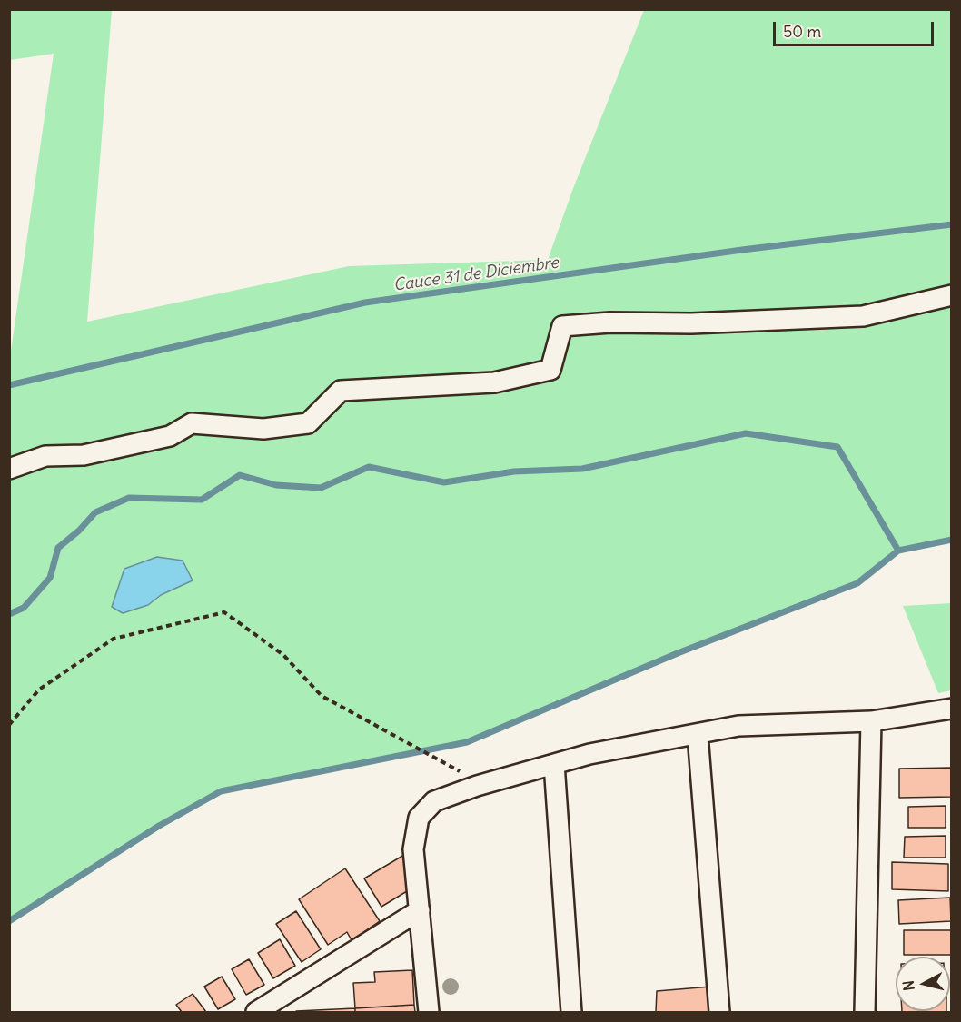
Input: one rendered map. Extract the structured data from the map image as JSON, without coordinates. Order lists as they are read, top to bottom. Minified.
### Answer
{"water":["Cauce 31 de Diciembre"],"scale_bar":"50 m","north":"left"}
